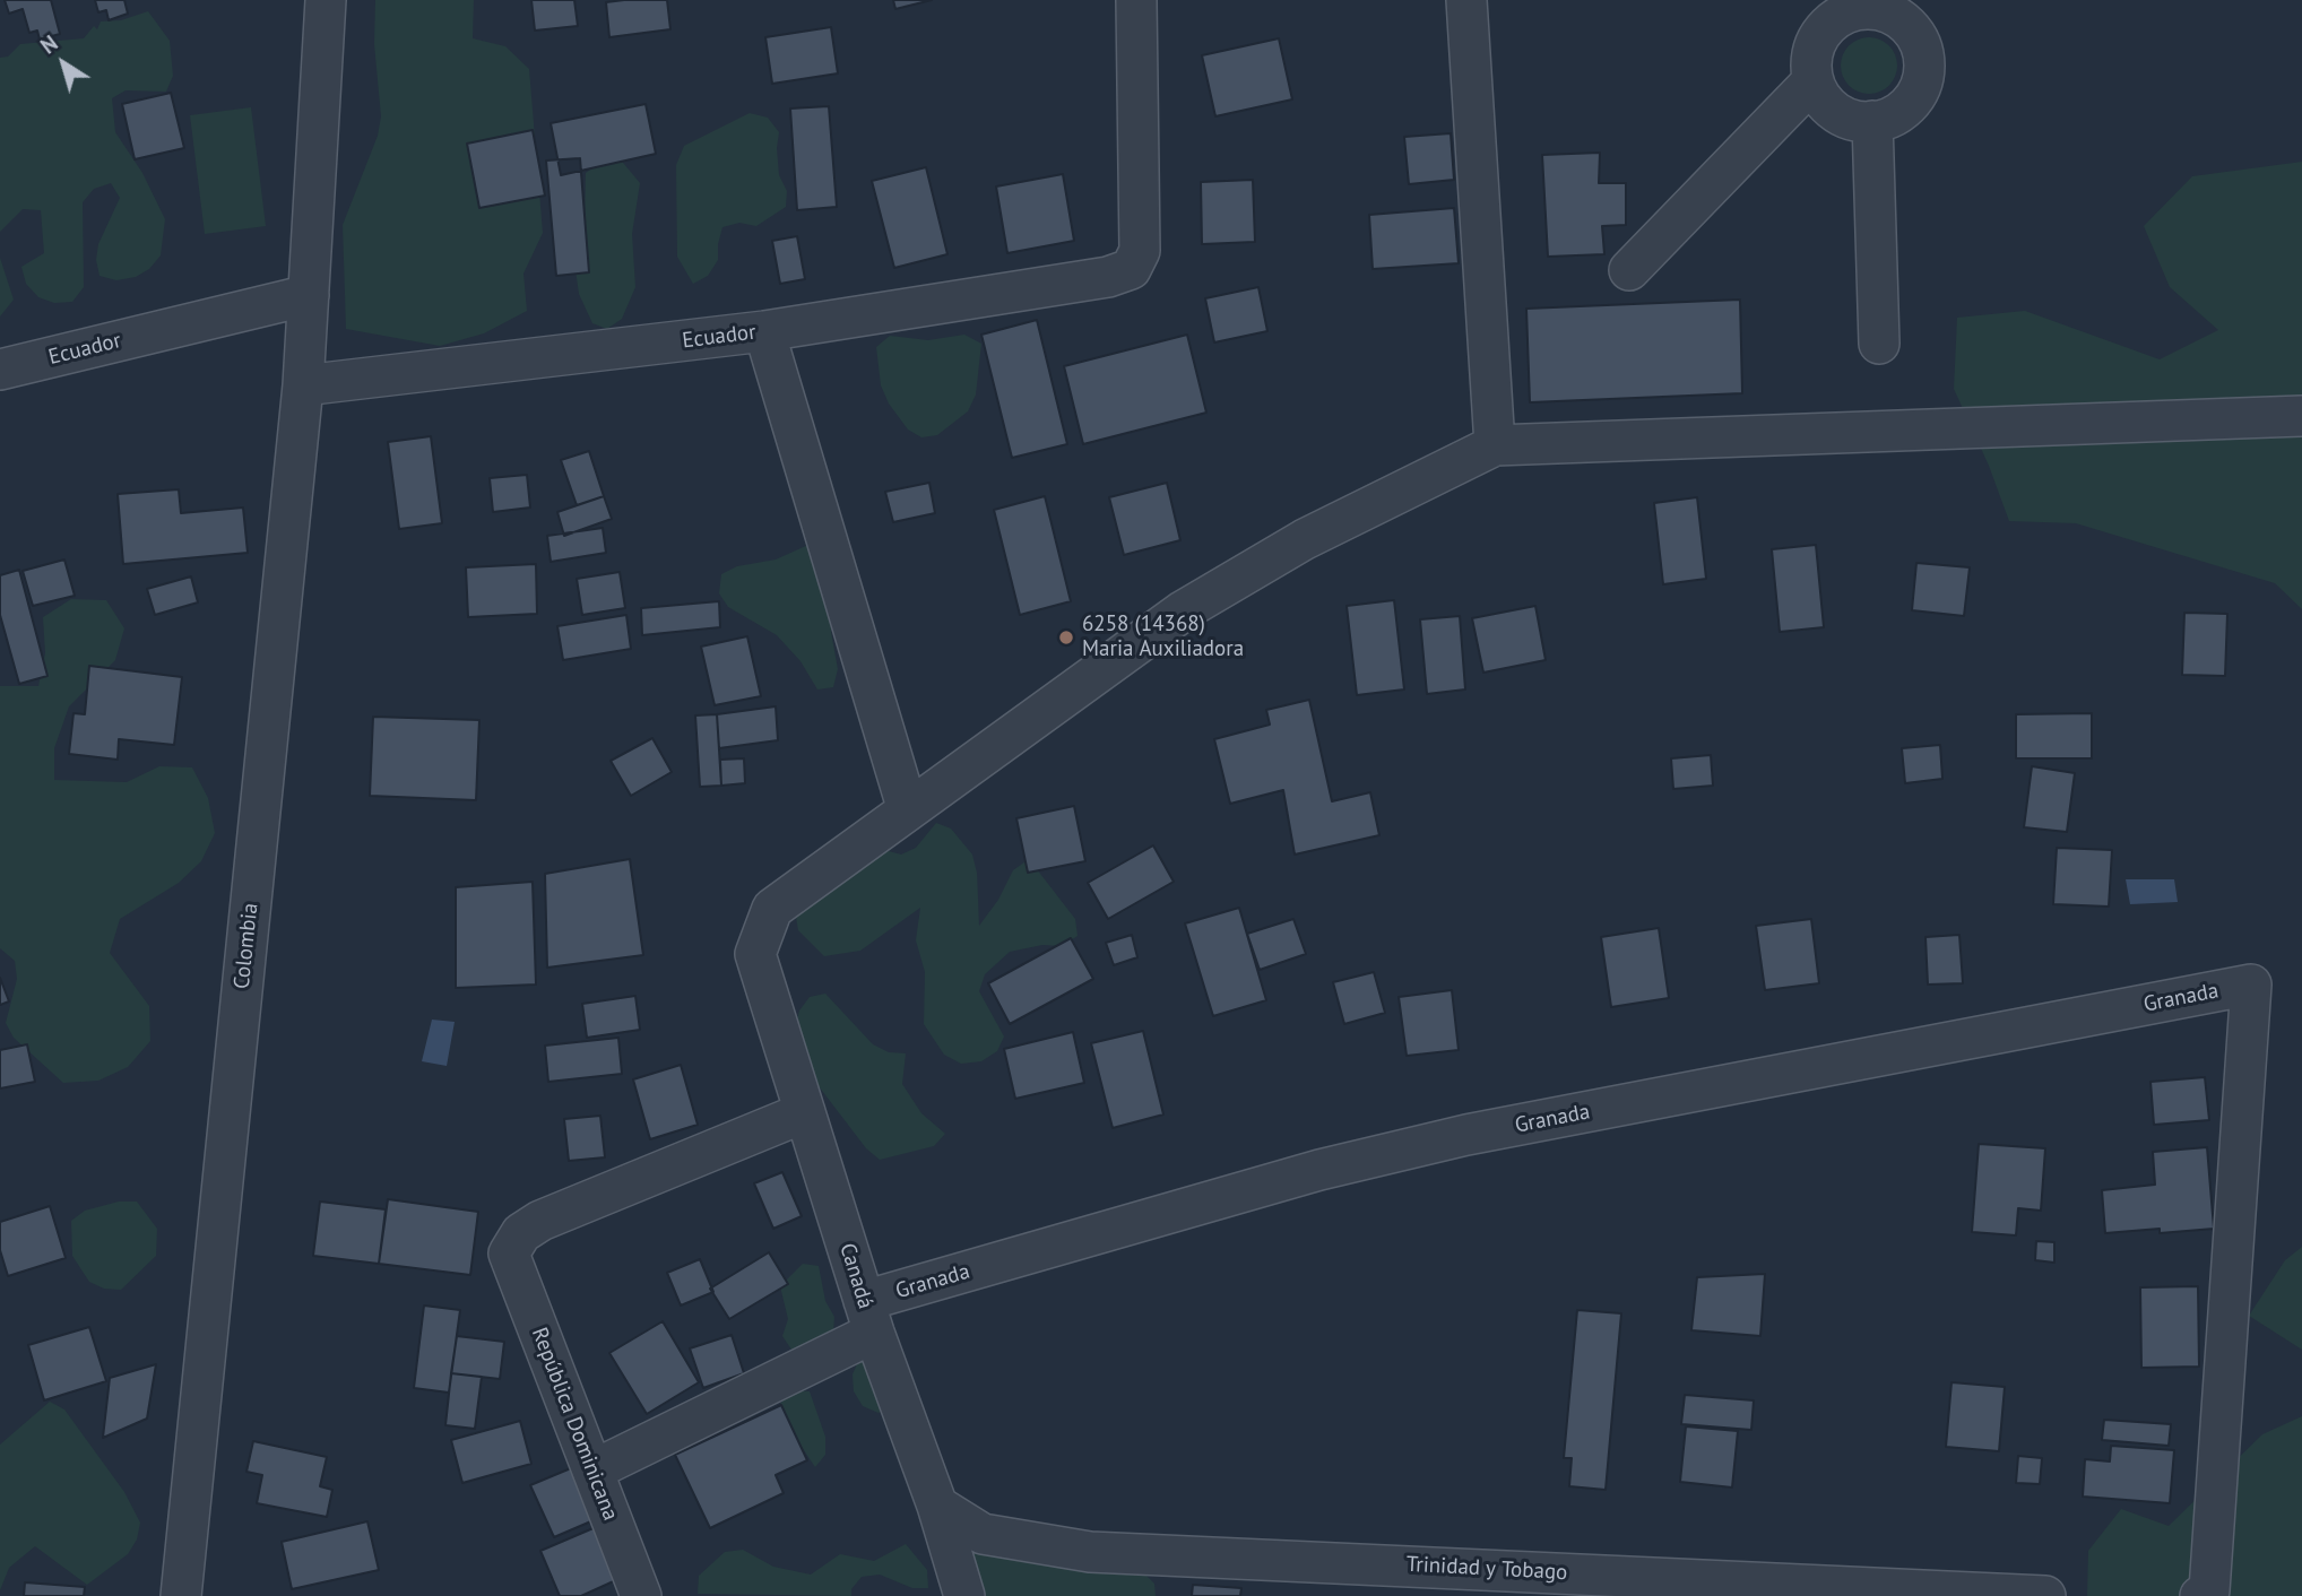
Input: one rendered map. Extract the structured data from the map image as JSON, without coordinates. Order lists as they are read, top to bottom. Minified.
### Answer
{"streets":{"street":["Ecuador","Colombia","Granada","Canadá","República Dominicana","Trinidad y Tobago"]},"crossings":[["Ecuador","Colombia"],["Granada","Canadá"],["Granada","República Dominicana"],["Canadá","República Dominicana"],["Canadá","Trinidad y Tobago"]],"places":["6258 (14368) Maria Auxiliadora"],"north":"top left"}
